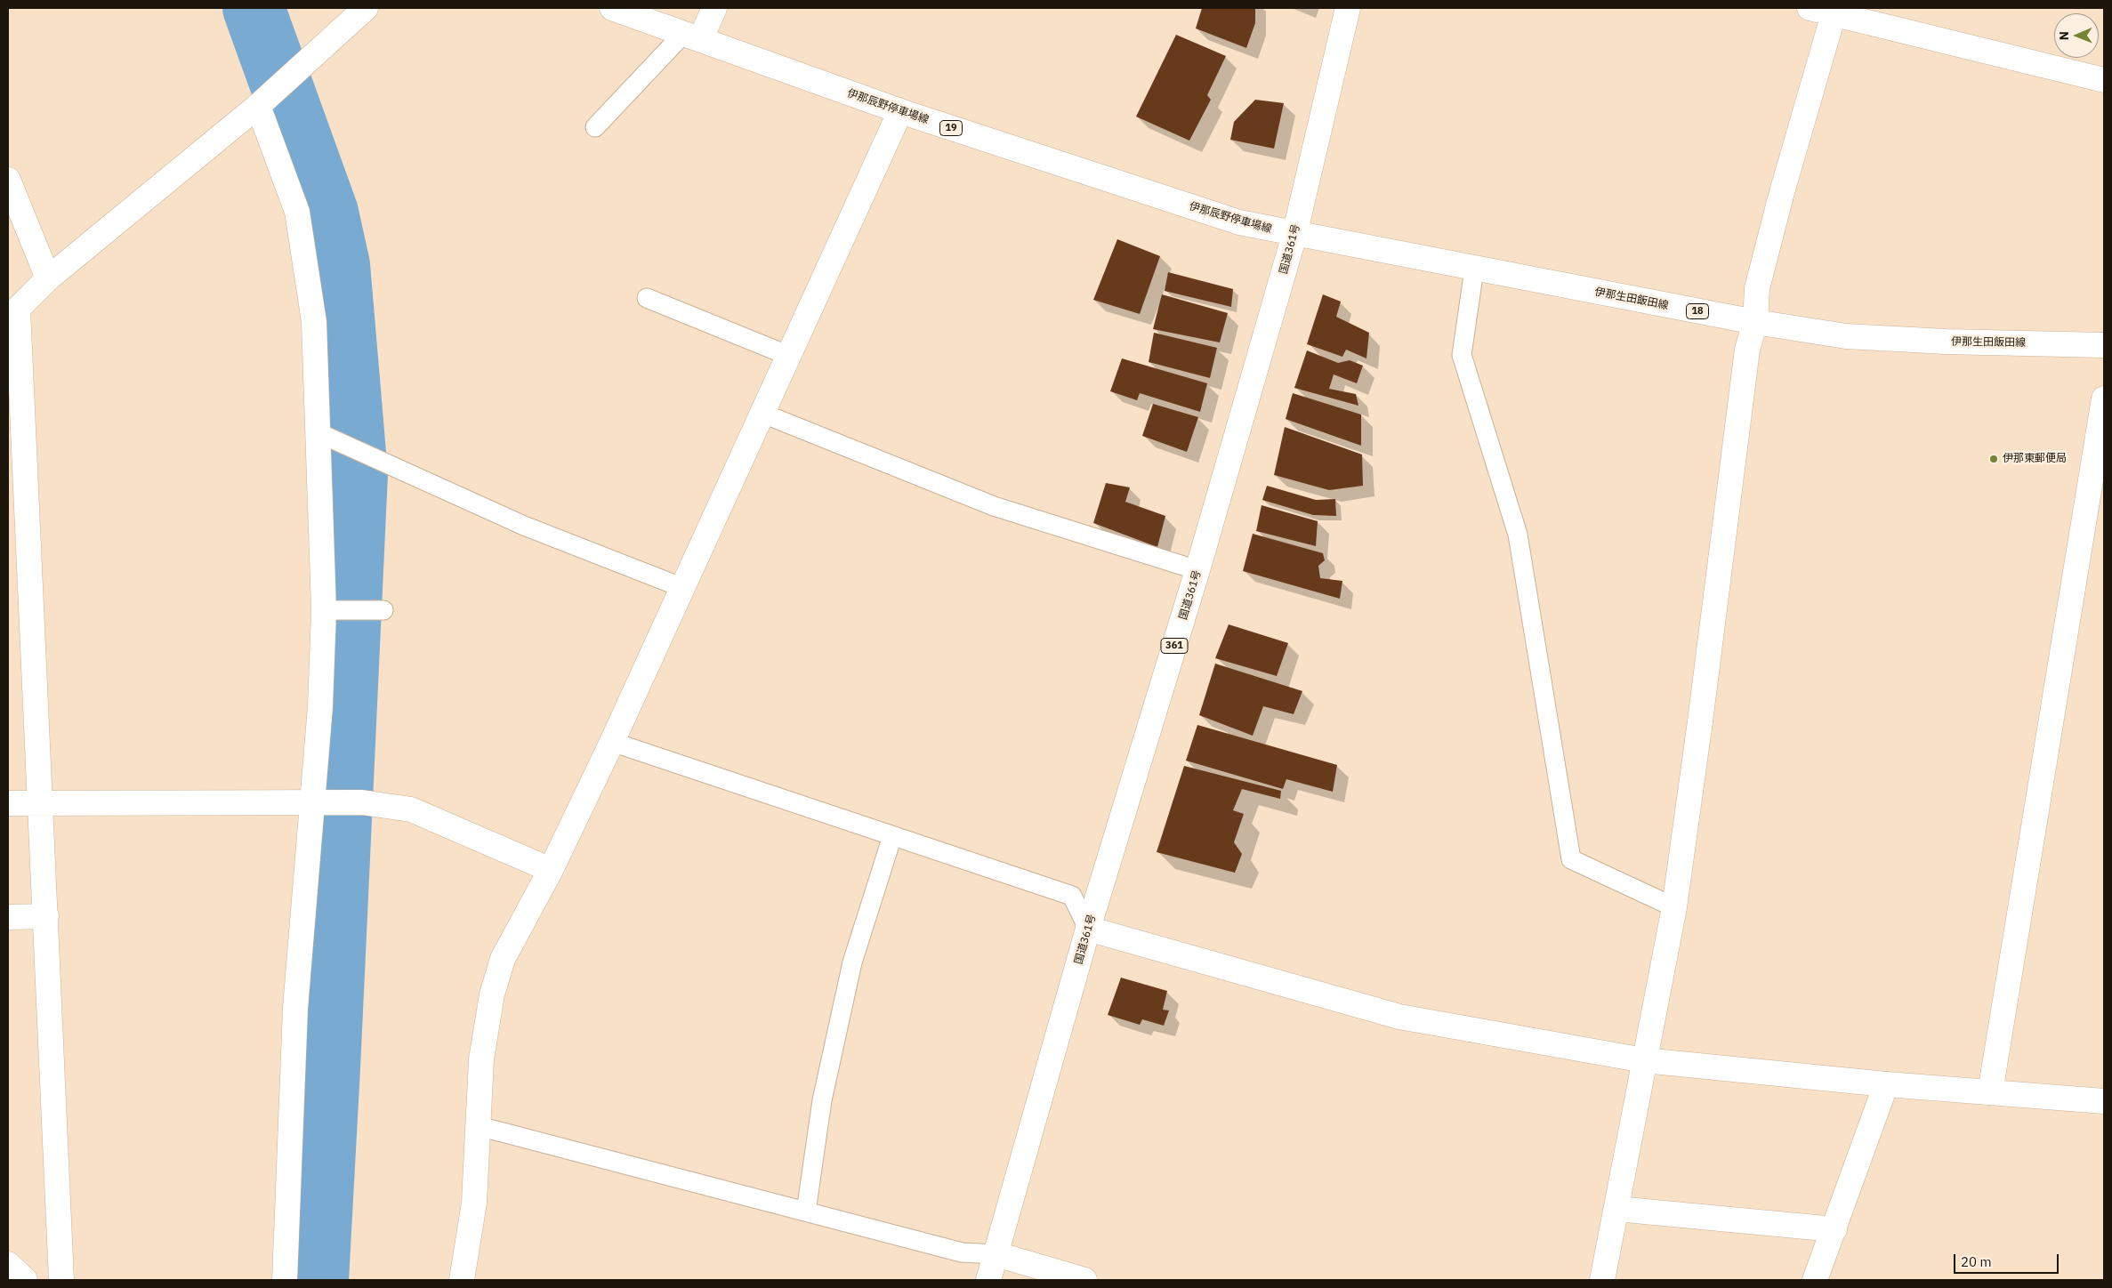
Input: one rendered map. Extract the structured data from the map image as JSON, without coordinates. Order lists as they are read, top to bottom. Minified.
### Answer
{"streets":{"main road":["伊那辰野停車場線","19","国道361号","伊那生田飯田線","18","361"]},"crossings":[["伊那辰野停車場線","国道361号"],["伊那辰野停車場線","伊那生田飯田線"],["国道361号","伊那生田飯田線"]],"places":["伊那東郵便局"],"scale_bar":"20 m","north":"left"}
